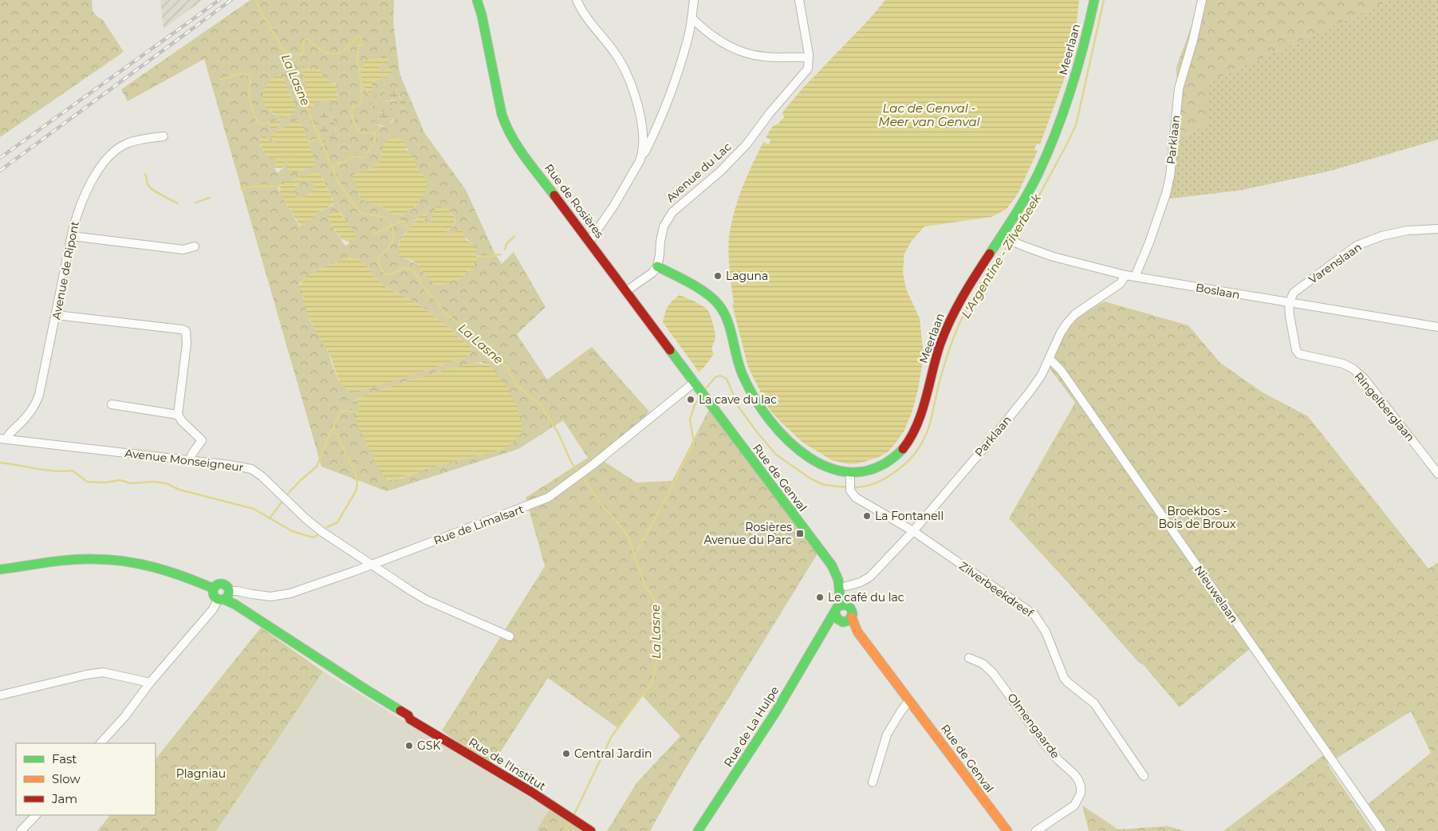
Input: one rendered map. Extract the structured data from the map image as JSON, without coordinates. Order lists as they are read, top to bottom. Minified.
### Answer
{"streets":{"street":["Meerlaan","Parklaan","Avenue du Lac","Rue de Rosières","Varenslaan","Avenue de Ripont","Boslaan","Ringelberglaan","Avenue Monseigneur","Rue de Genval","Rue de Limalsart","Zilverbeekdreef","Nieuwelaan","Olmengaarde","Rue de La Hulpe","Rue de l'Institut"]},"crossings":[["Meerlaan","Avenue du Lac"],["Meerlaan","Boslaan"],["Meerlaan","Zilverbeekdreef"],["Parklaan","Boslaan"],["Parklaan","Rue de Genval"],["Parklaan","Zilverbeekdreef"],["Parklaan","Nieuwelaan"],["Rue de Rosières","Rue de Genval"],["Rue de Rosières","Rue de Limalsart"],["Varenslaan","Boslaan"],["Varenslaan","Ringelberglaan"],["Avenue de Ripont","Avenue Monseigneur"],["Boslaan","Ringelberglaan"],["Avenue Monseigneur","Rue de Limalsart"],["Rue de Genval","Rue de La Hulpe"],["Rue de Limalsart","Rue de l'Institut"]],"water":["La Lasne","Lac de Genval - Meer van Genval","L'Argentine - Zilverbeek"],"parks":["Broekbos - Bois de Broux","Plagniau"],"places":{"other":["Laguna","La cave du lac","La Fontanell","Le café du lac","GSK","Central Jardin"],"transit":["Rosières Avenue du Parc"]},"legend":["Fast","Slow","Jam"]}
